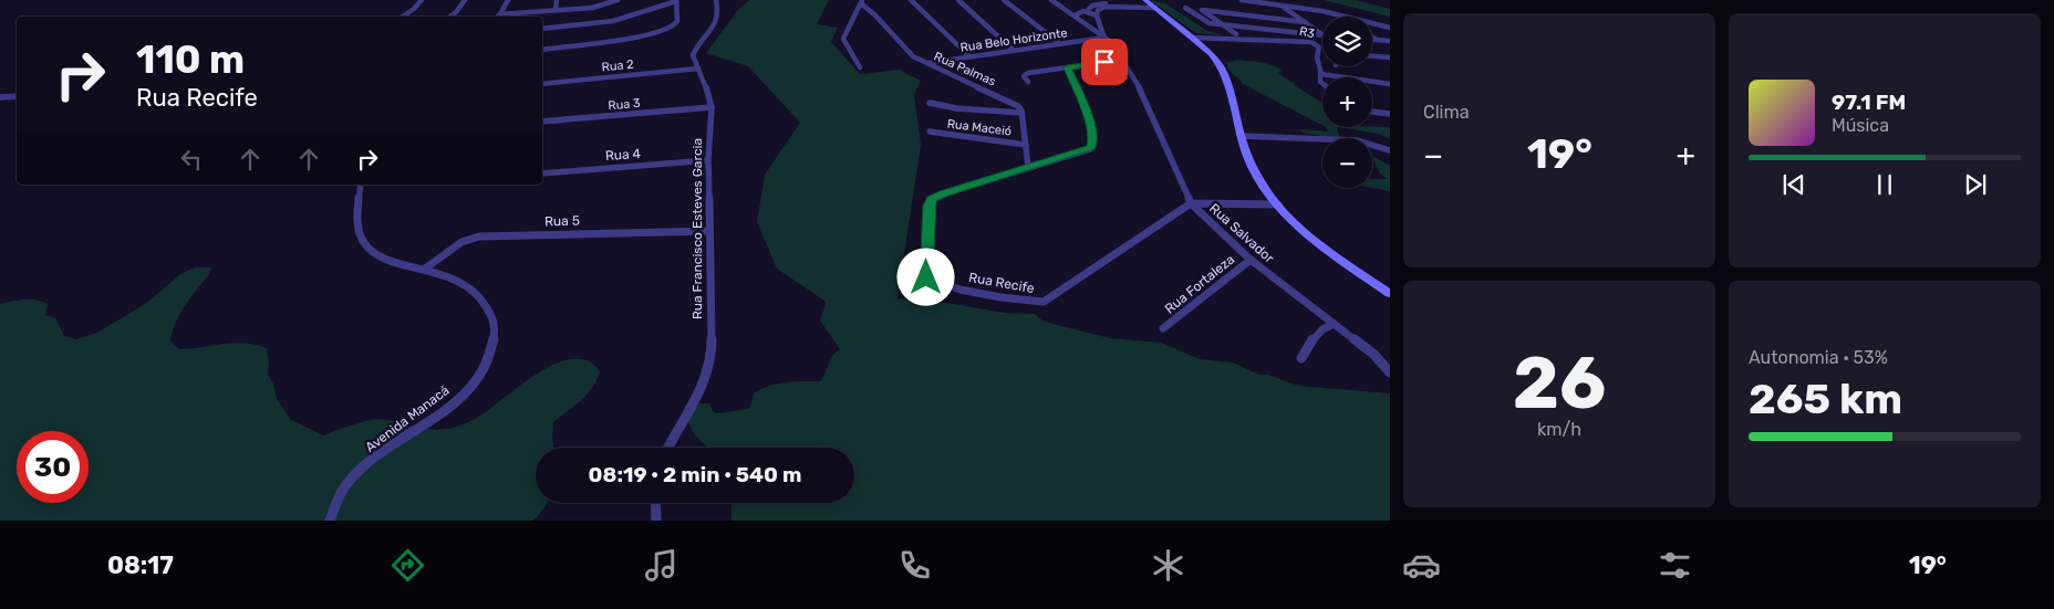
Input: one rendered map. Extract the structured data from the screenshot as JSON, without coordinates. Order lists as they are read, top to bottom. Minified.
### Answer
{"streets":{"street":["R3","Rua Belo Horizonte","Rua 2","Rua Palmas","Rua 3","Rua Maceió","Rua 4","Rua 5","Rua Francisco Esteves Garcia","Rua Salvador","Rua Recife","Rua Fortaleza","Avenida Manacá"]},"crossings":[["Rua Belo Horizonte","Rua Palmas"],["Rua Belo Horizonte","Rua Salvador"],["Rua 2","Rua Francisco Esteves Garcia"],["Rua 3","Rua Francisco Esteves Garcia"],["Rua 4","Rua Francisco Esteves Garcia"],["Rua 5","Rua Francisco Esteves Garcia"],["Rua 5","Avenida Manacá"],["Rua Salvador","Rua Recife"],["Rua Salvador","Rua Fortaleza"]],"page":{"tile":["Clima",["26","km/h"],["Autonomia · 53%","265 km"]],"map_buttons":["+","−"],"turn":["110 m","Rua Recife"],"song":["97.1 FM","Música"],"heat":["−","19°","+"],"limit":"30","trip":"08:19 · 2 min · 540 m","tabs":["08:17","19°"]}}
